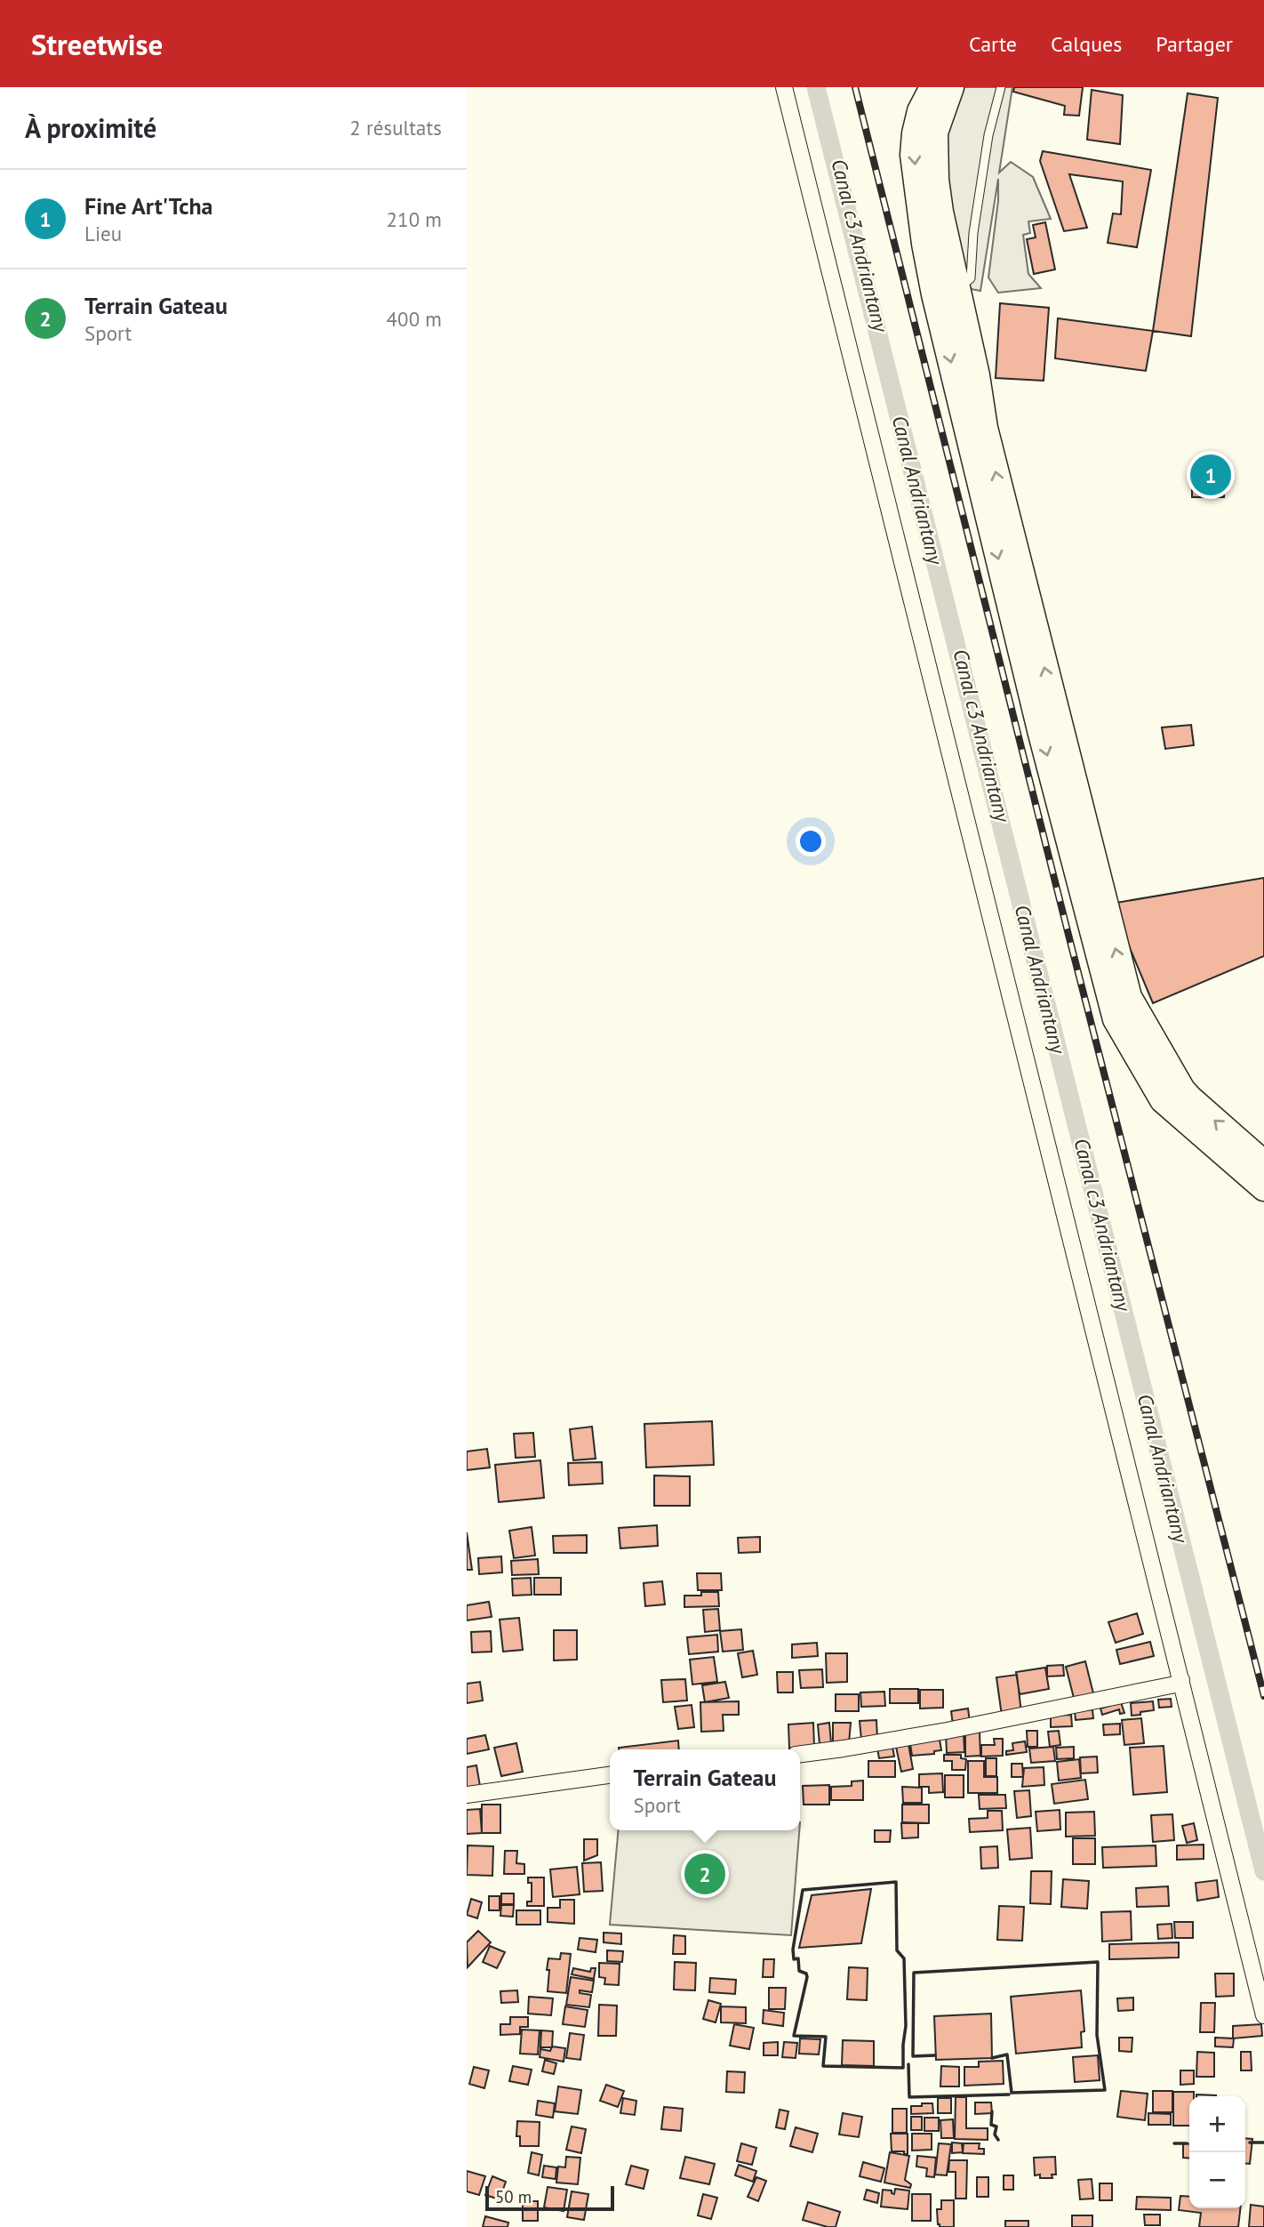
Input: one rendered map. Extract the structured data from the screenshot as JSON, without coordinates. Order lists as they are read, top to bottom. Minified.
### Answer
{"water":["Canal c3 Andriantany","Canal Andriantany"],"scale_bar":"50 m","page":{"header":"Streetwise","nav":["Carte","Calques","Partager"],"heading":["À proximité","2 résultats"],"list":[{"mark":"1","name":"Fine Art'Tcha","note":"Lieu","value":"210 m"},{"mark":"2","name":"Terrain Gateau","note":"Sport","value":"400 m"}],"pins":["1","2"],"popup":["Terrain Gateau","Sport"],"map_buttons":["+","−"],"scale":"50 m"}}
